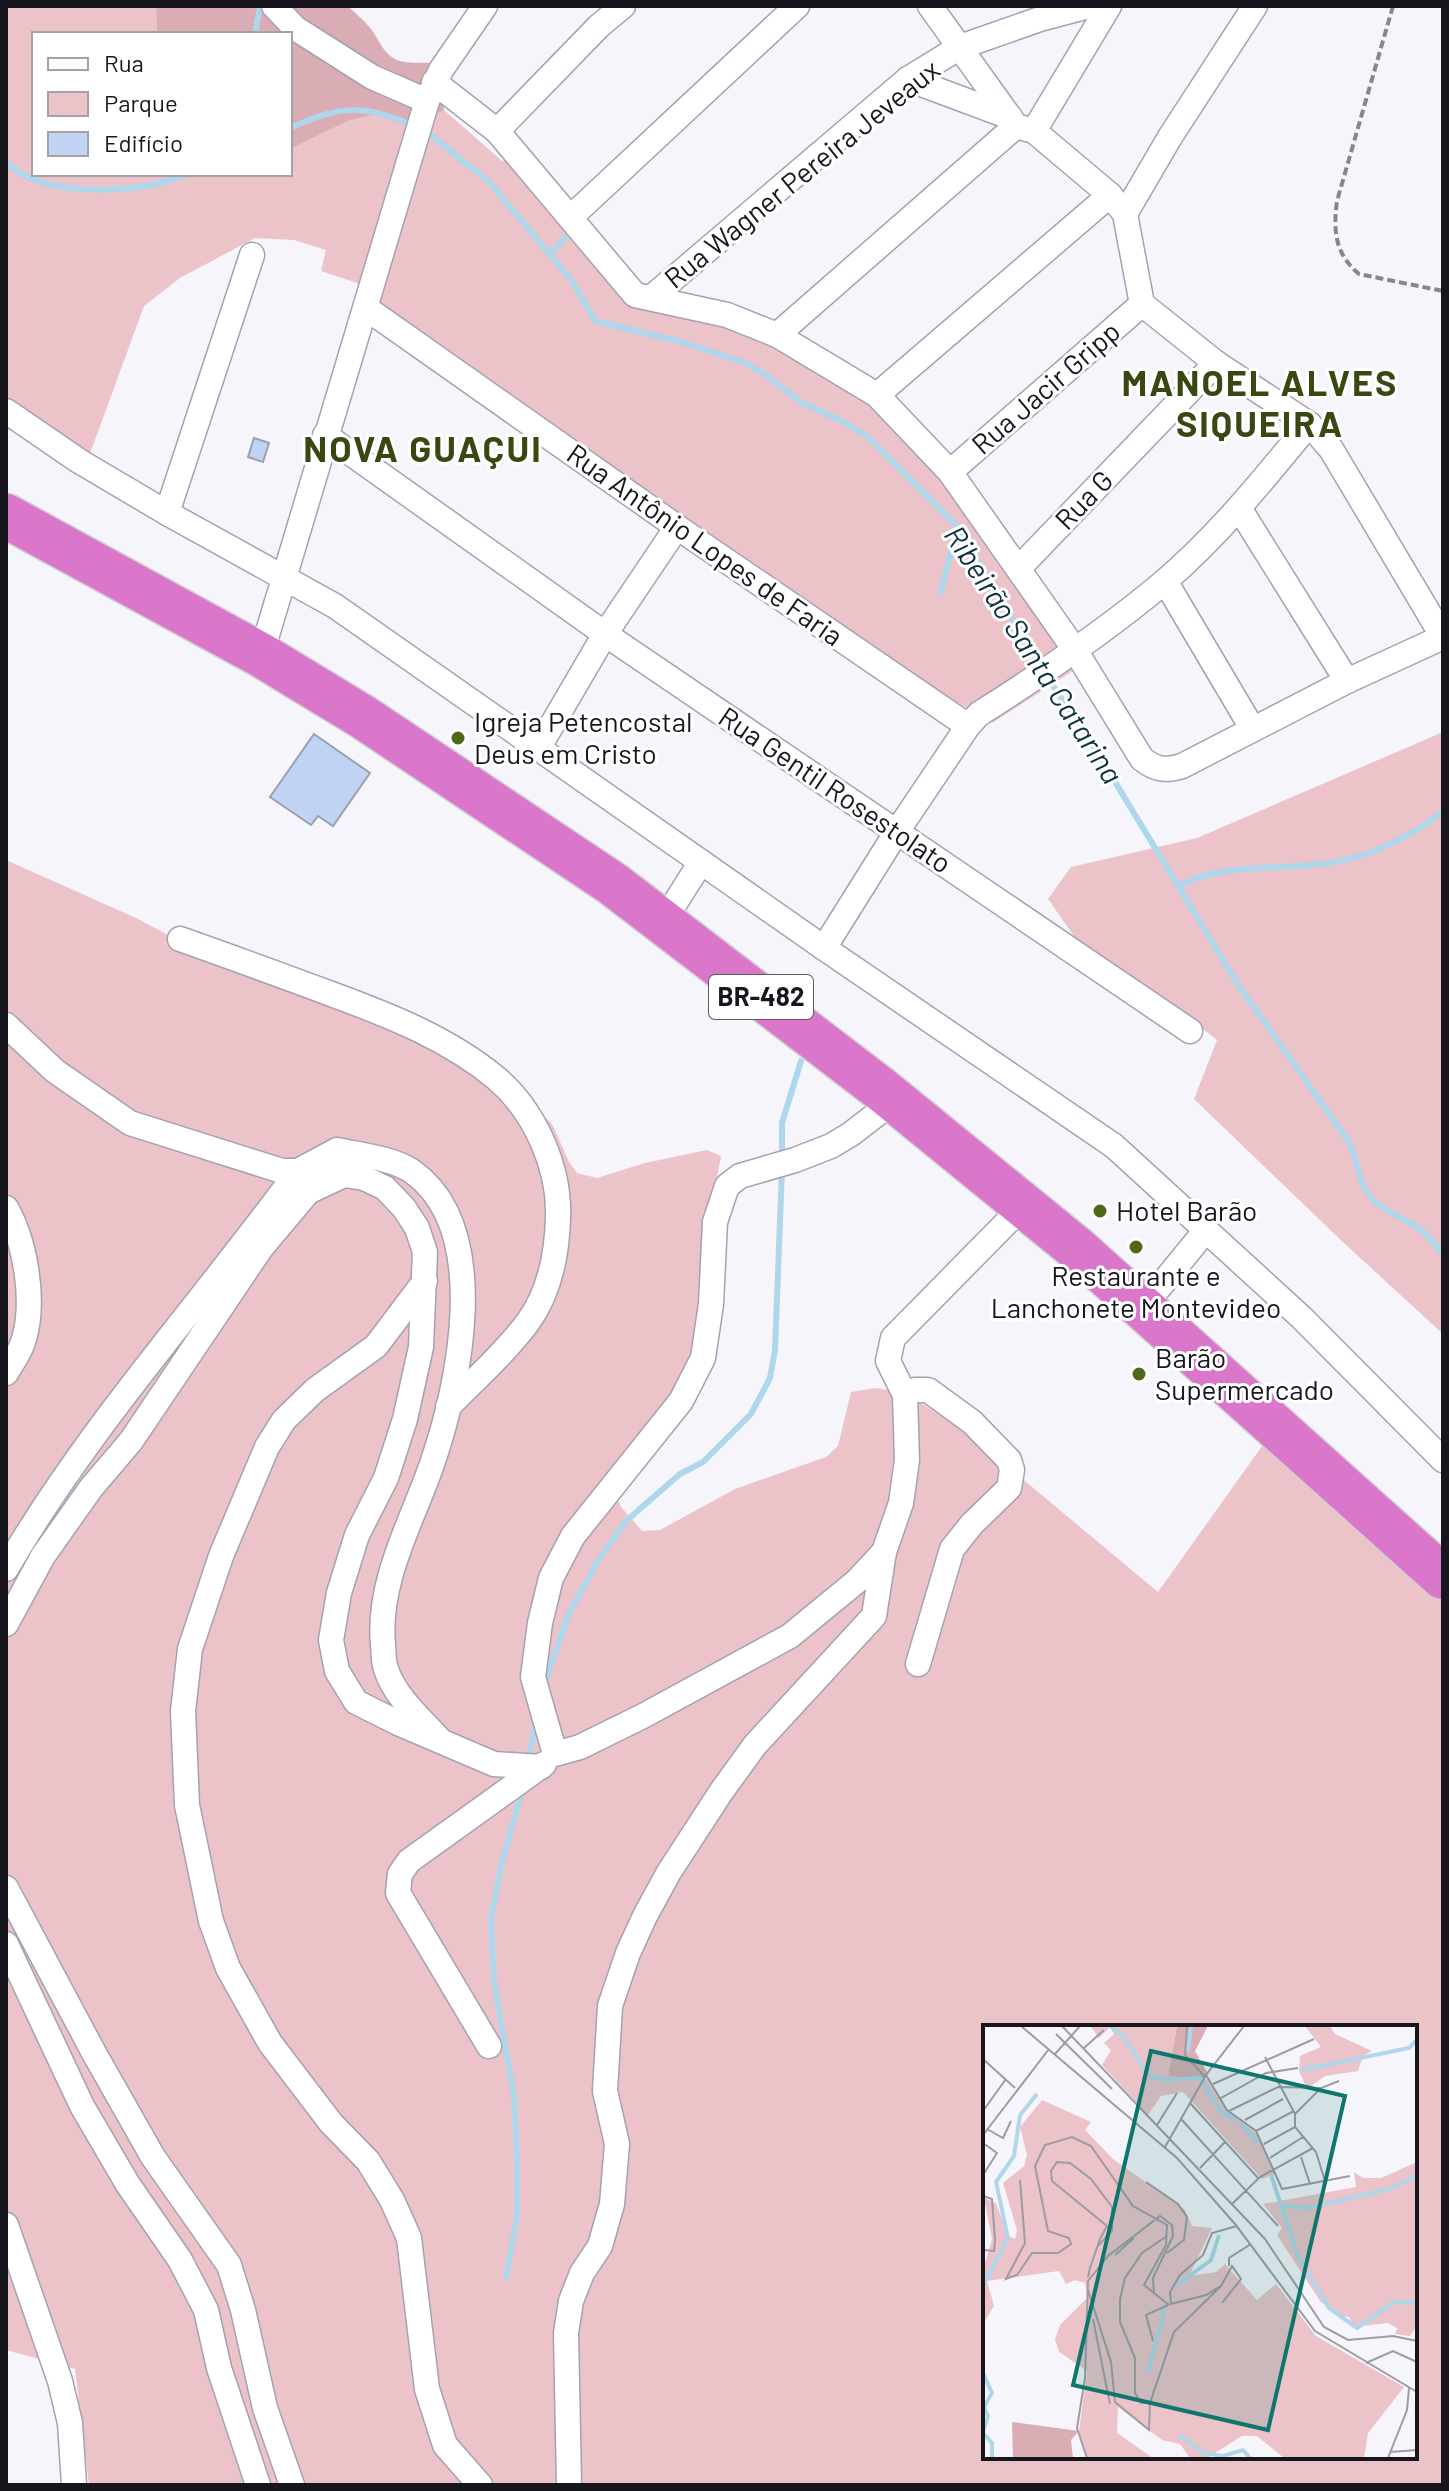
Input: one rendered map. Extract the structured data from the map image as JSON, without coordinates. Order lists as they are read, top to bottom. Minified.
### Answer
{"streets":{"highway":["BR-482"],"street":["Rua Wagner Pereira Jeveaux","Rua Jacir Gripp","Rua G","Rua Antônio Lopes de Faria","Rua Gentil Rosestolato"]},"districts":["MANOEL ALVES SIQUEIRA","NOVA GUAÇUI"],"water":["Ribeirão Santa Catarina"],"places":["Igreja Petencostal Deus em Cristo","Hotel Barão","Restaurante e Lanchonete Montevideo","Barão Supermercado"],"legend":["Rua","Parque","Edifício"]}
